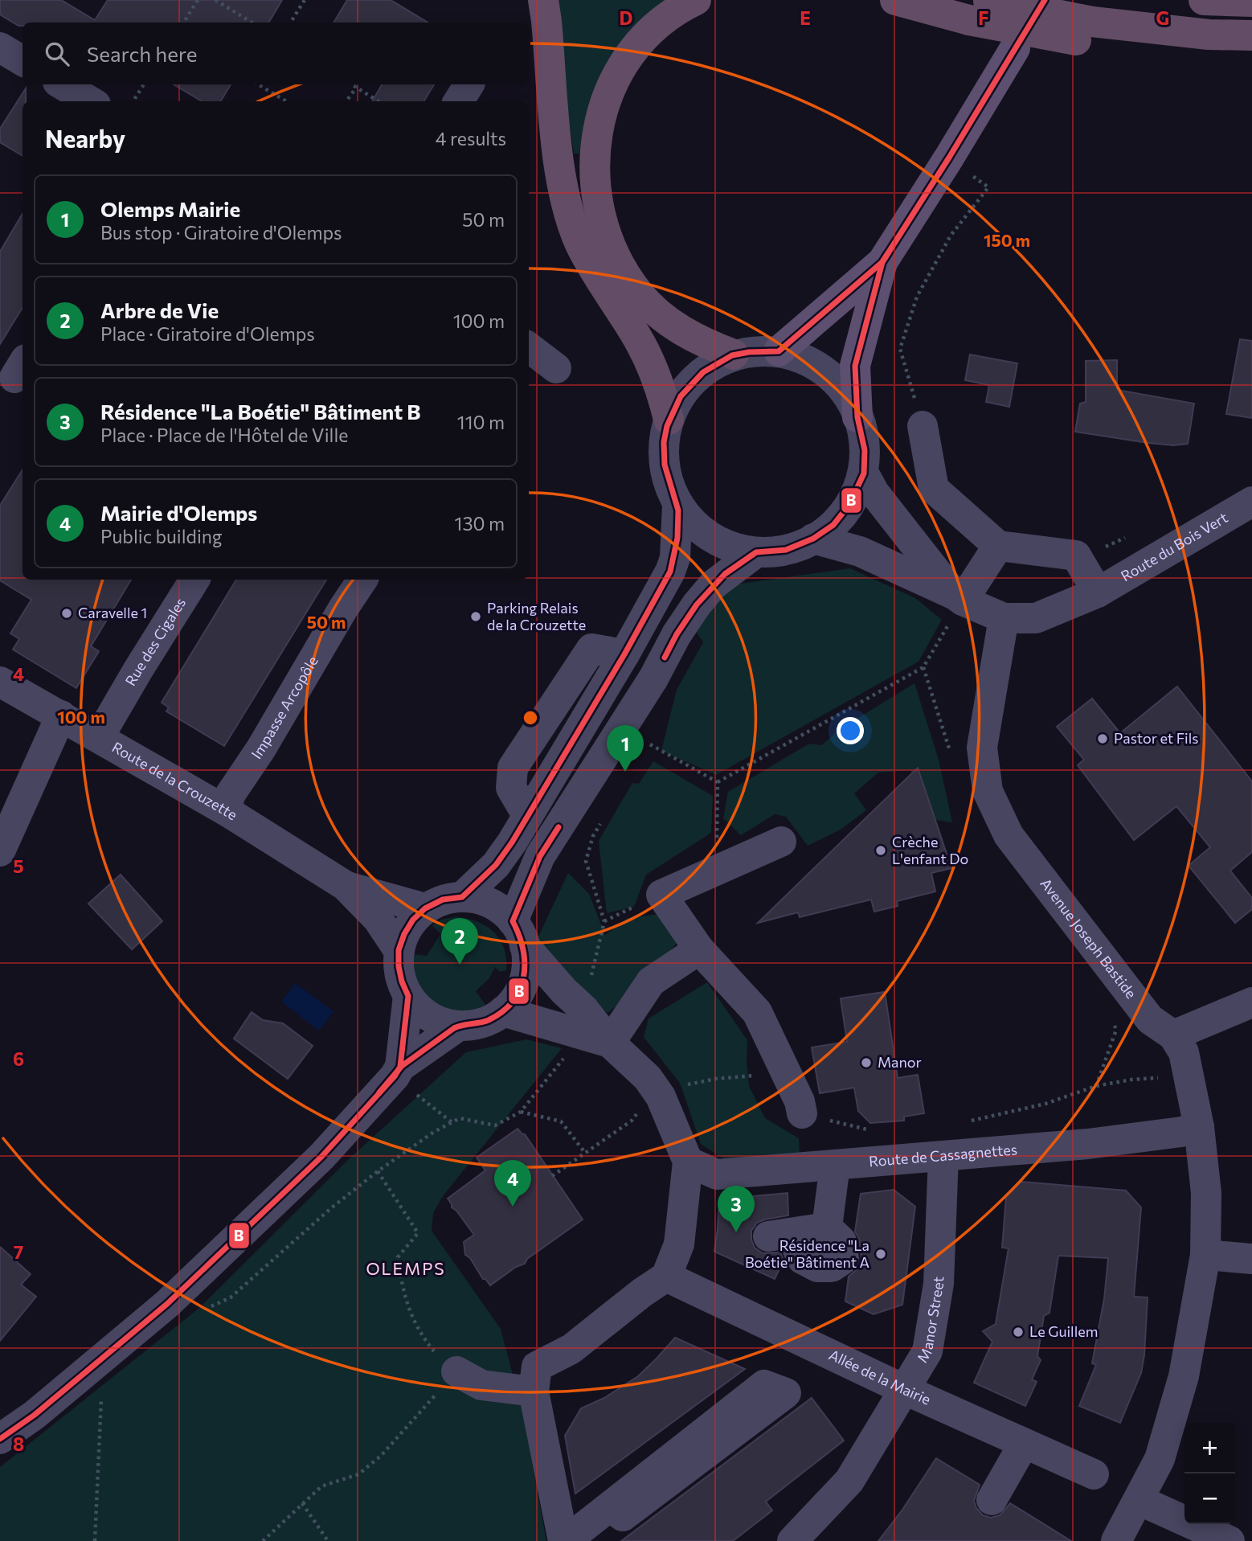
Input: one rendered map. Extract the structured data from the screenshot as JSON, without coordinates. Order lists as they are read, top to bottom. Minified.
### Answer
{"streets":{"street":["Route du Bois Vert","Rue des Cigales","Impasse Arcopôle","Route de la Crouzette","Avenue Joseph Bastide","Route de Cassagnettes","Manor Street","Allée de la Mairie"]},"crossings":[["Route du Bois Vert","Avenue Joseph Bastide"],["Rue des Cigales","Route de la Crouzette"],["Impasse Arcopôle","Route de la Crouzette"],["Avenue Joseph Bastide","Route de Cassagnettes"],["Route de Cassagnettes","Manor Street"],["Manor Street","Allée de la Mairie"]],"districts":["OLEMPS"],"places":["Caravelle 1","Parking Relais de la Crouzette","Pastor et Fils","Crèche L'enfant Do","Manor","Résidence \"La Boétie\" Bâtiment A","Le Guillem"],"lines":["transit line B"],"page":{"search":"Search here","heading":["Nearby","4 results"],"list":[{"mark":"1","name":"Olemps Mairie","note":"Bus stop · Giratoire d'Olemps","value":"50 m"},{"mark":"2","name":"Arbre de Vie","note":"Place · Giratoire d'Olemps","value":"100 m"},{"mark":"3","name":"Résidence \"La Boétie\" Bâtiment B","note":"Place · Place de l'Hôtel de Ville","value":"110 m"},{"mark":"4","name":"Mairie d'Olemps","note":"Public building","value":"130 m"}],"pins":["1","2","4","3"],"map_buttons":["+","−"]},"grid":{"columns":["D","E","F","G"],"rows":["4","5","6","7","8"]},"rings":["150 m","50 m","100 m"]}
